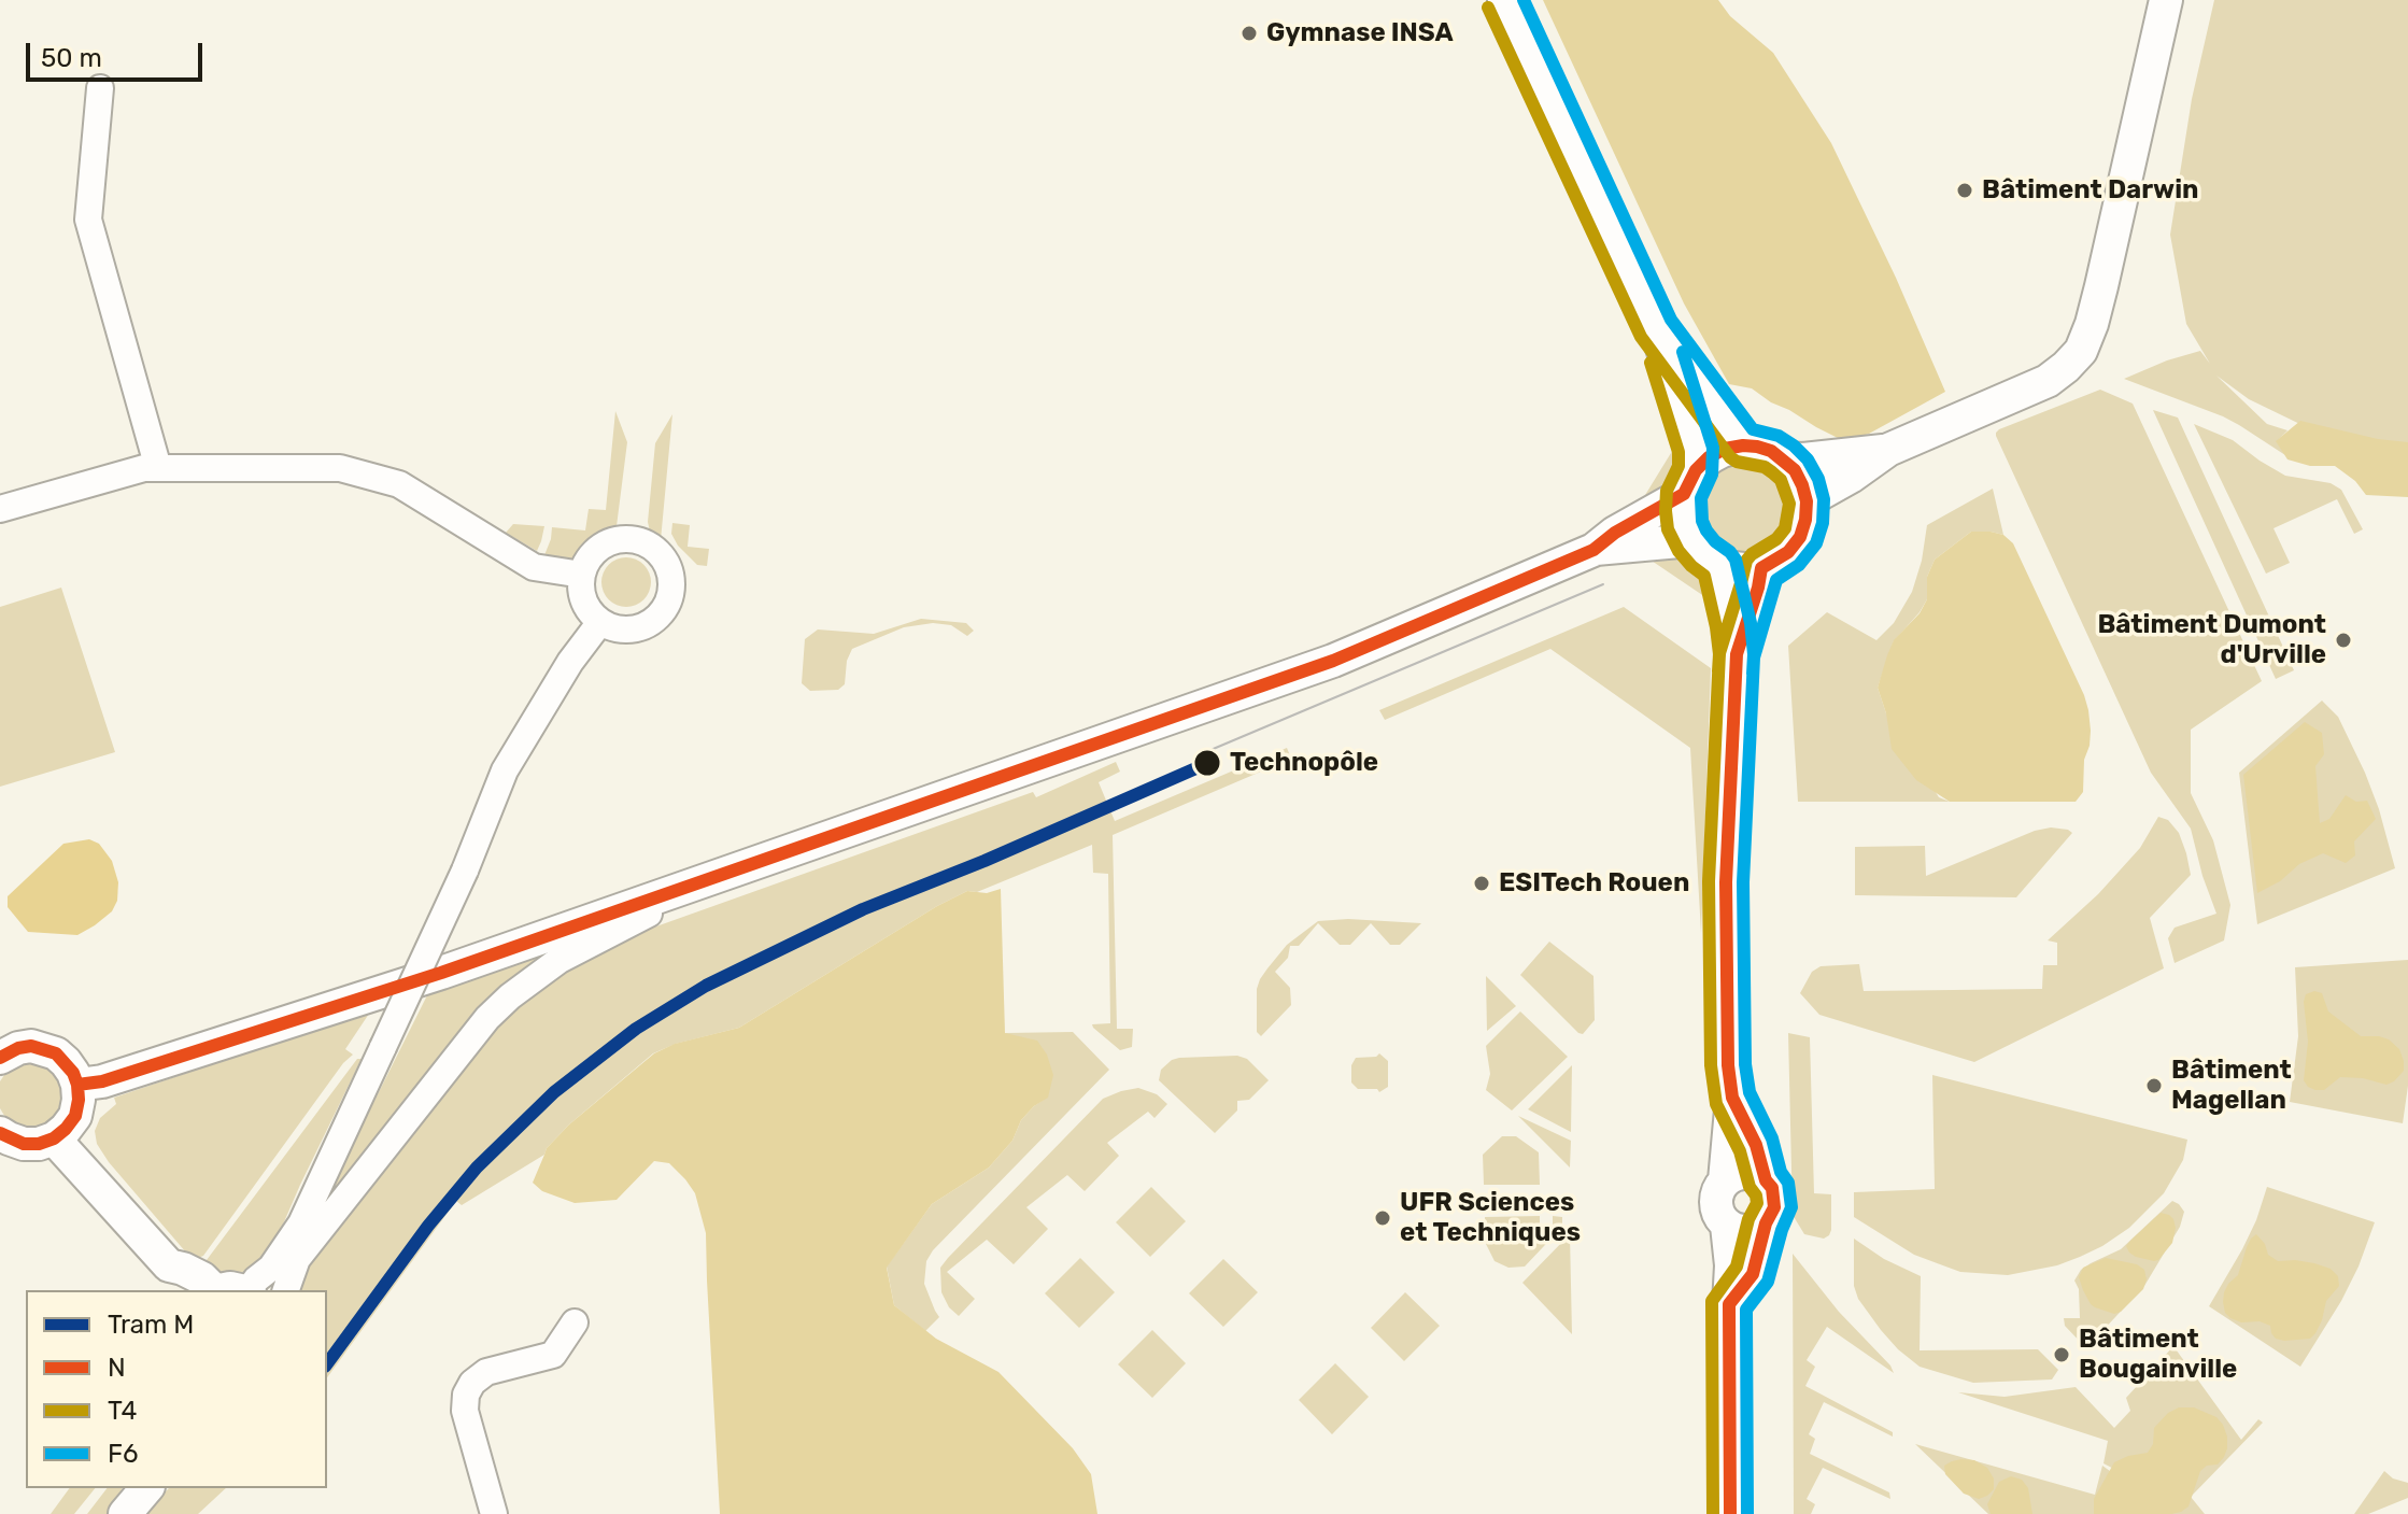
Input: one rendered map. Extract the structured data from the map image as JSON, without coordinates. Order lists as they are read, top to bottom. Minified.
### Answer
{"places":["Gymnase INSA","Bâtiment Darwin","Bâtiment Dumont d'Urville","Technopôle","ESITech Rouen","Bâtiment Magellan","UFR Sciences et Techniques","Bâtiment Bougainville"],"lines":["transit line F6","transit line T4","transit line N","tram line M"],"legend":["Tram M","N","T4","F6"],"scale_bar":"50 m"}
